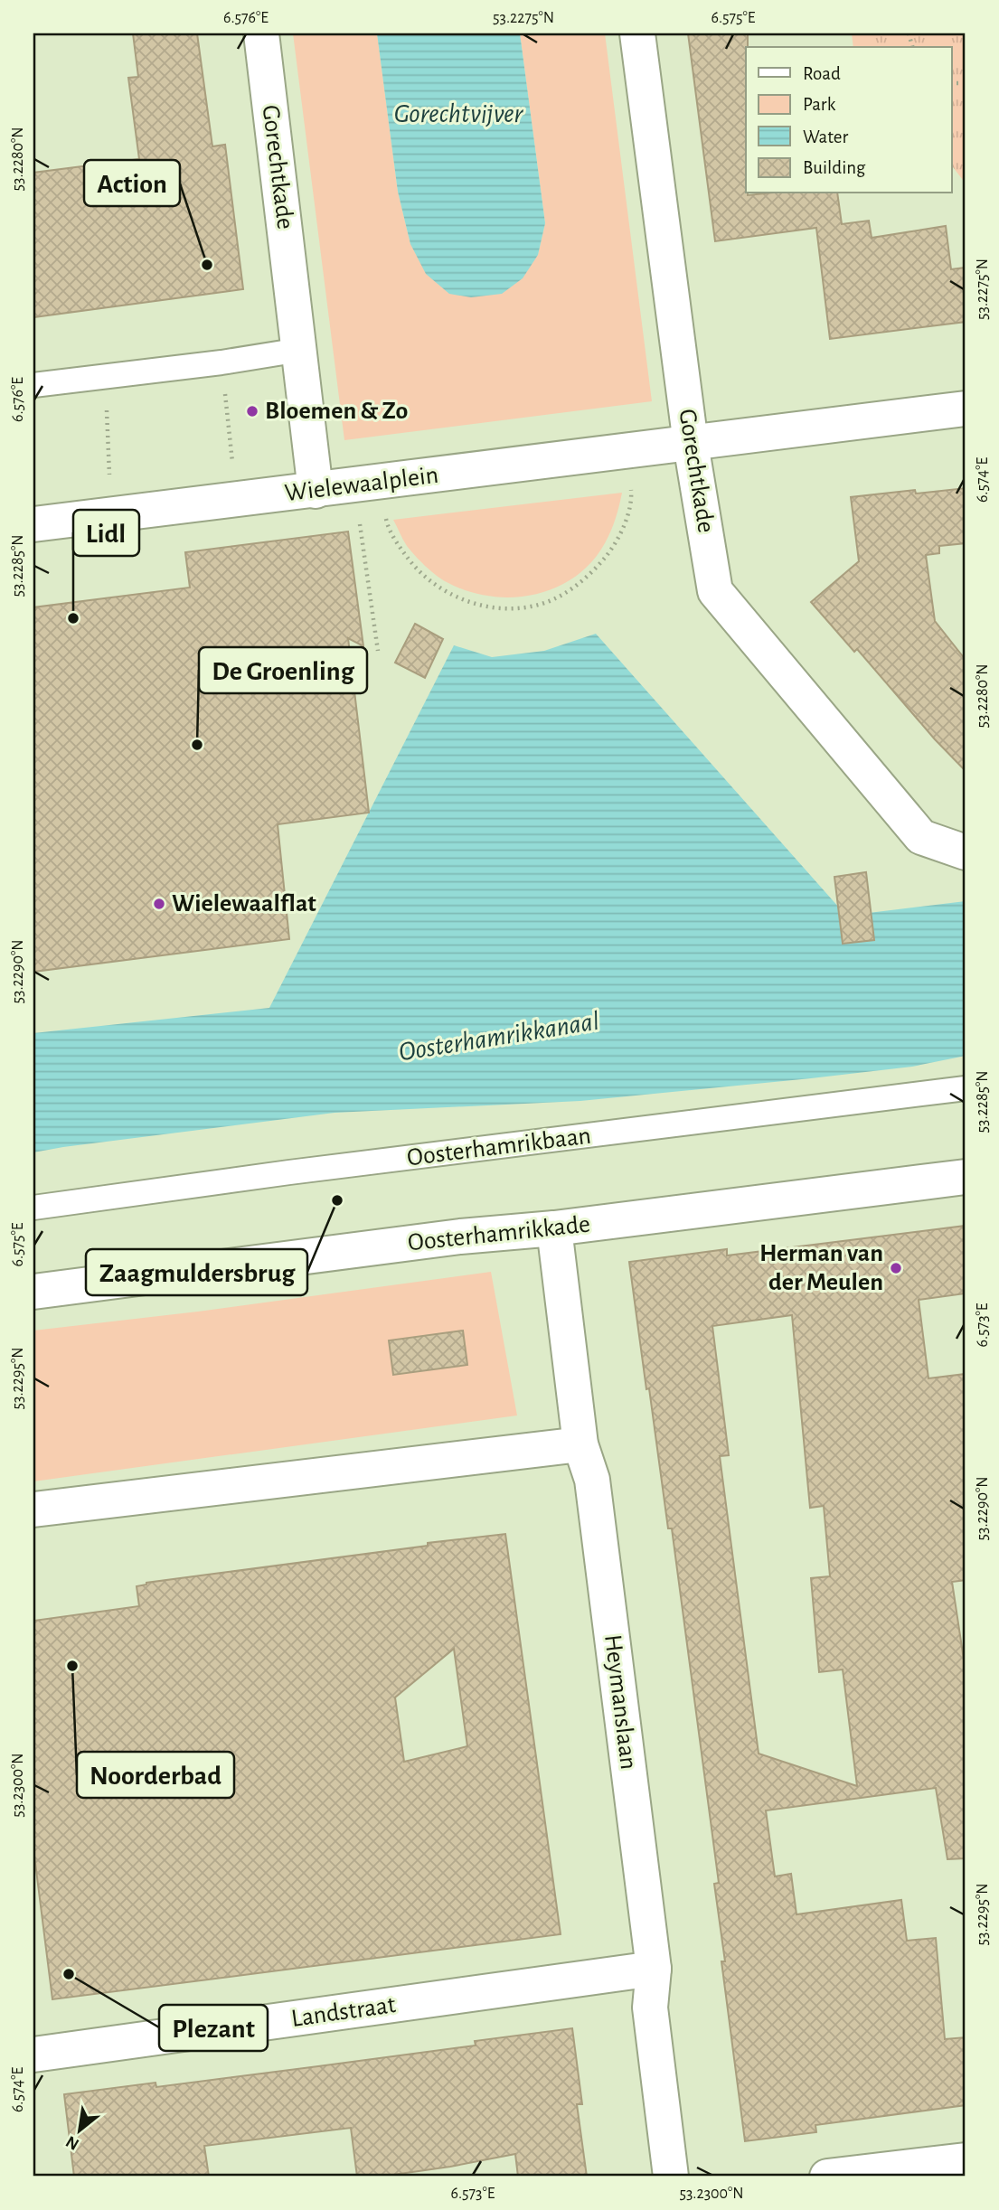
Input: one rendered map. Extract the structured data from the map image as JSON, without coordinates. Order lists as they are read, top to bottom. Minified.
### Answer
{"streets":{"street":["Gorechtkade","Wielewaalplein","Oosterhamrikkade","Heymanslaan","Landstraat"],"lane":["Oosterhamrikbaan"]},"crossings":[["Gorechtkade","Wielewaalplein"],["Oosterhamrikkade","Heymanslaan"],["Heymanslaan","Landstraat"]],"water":["Gorechtvijver","Oosterhamrikkanaal"],"places":["Action","Bloemen & Zo","Lidl","De Groenling","Wielewaalflat","Zaagmuldersbrug","Herman van der Meulen","Noorderbad","Plezant"],"legend":["Road","Park","Water","Building"],"north":"bottom left","coordinates":["6.576°E","53.2275°N","6.575°E","53.2280°N","6.574°E","53.2285°N","53.2290°N","6.573°E","53.2295°N","53.2300°N"]}
